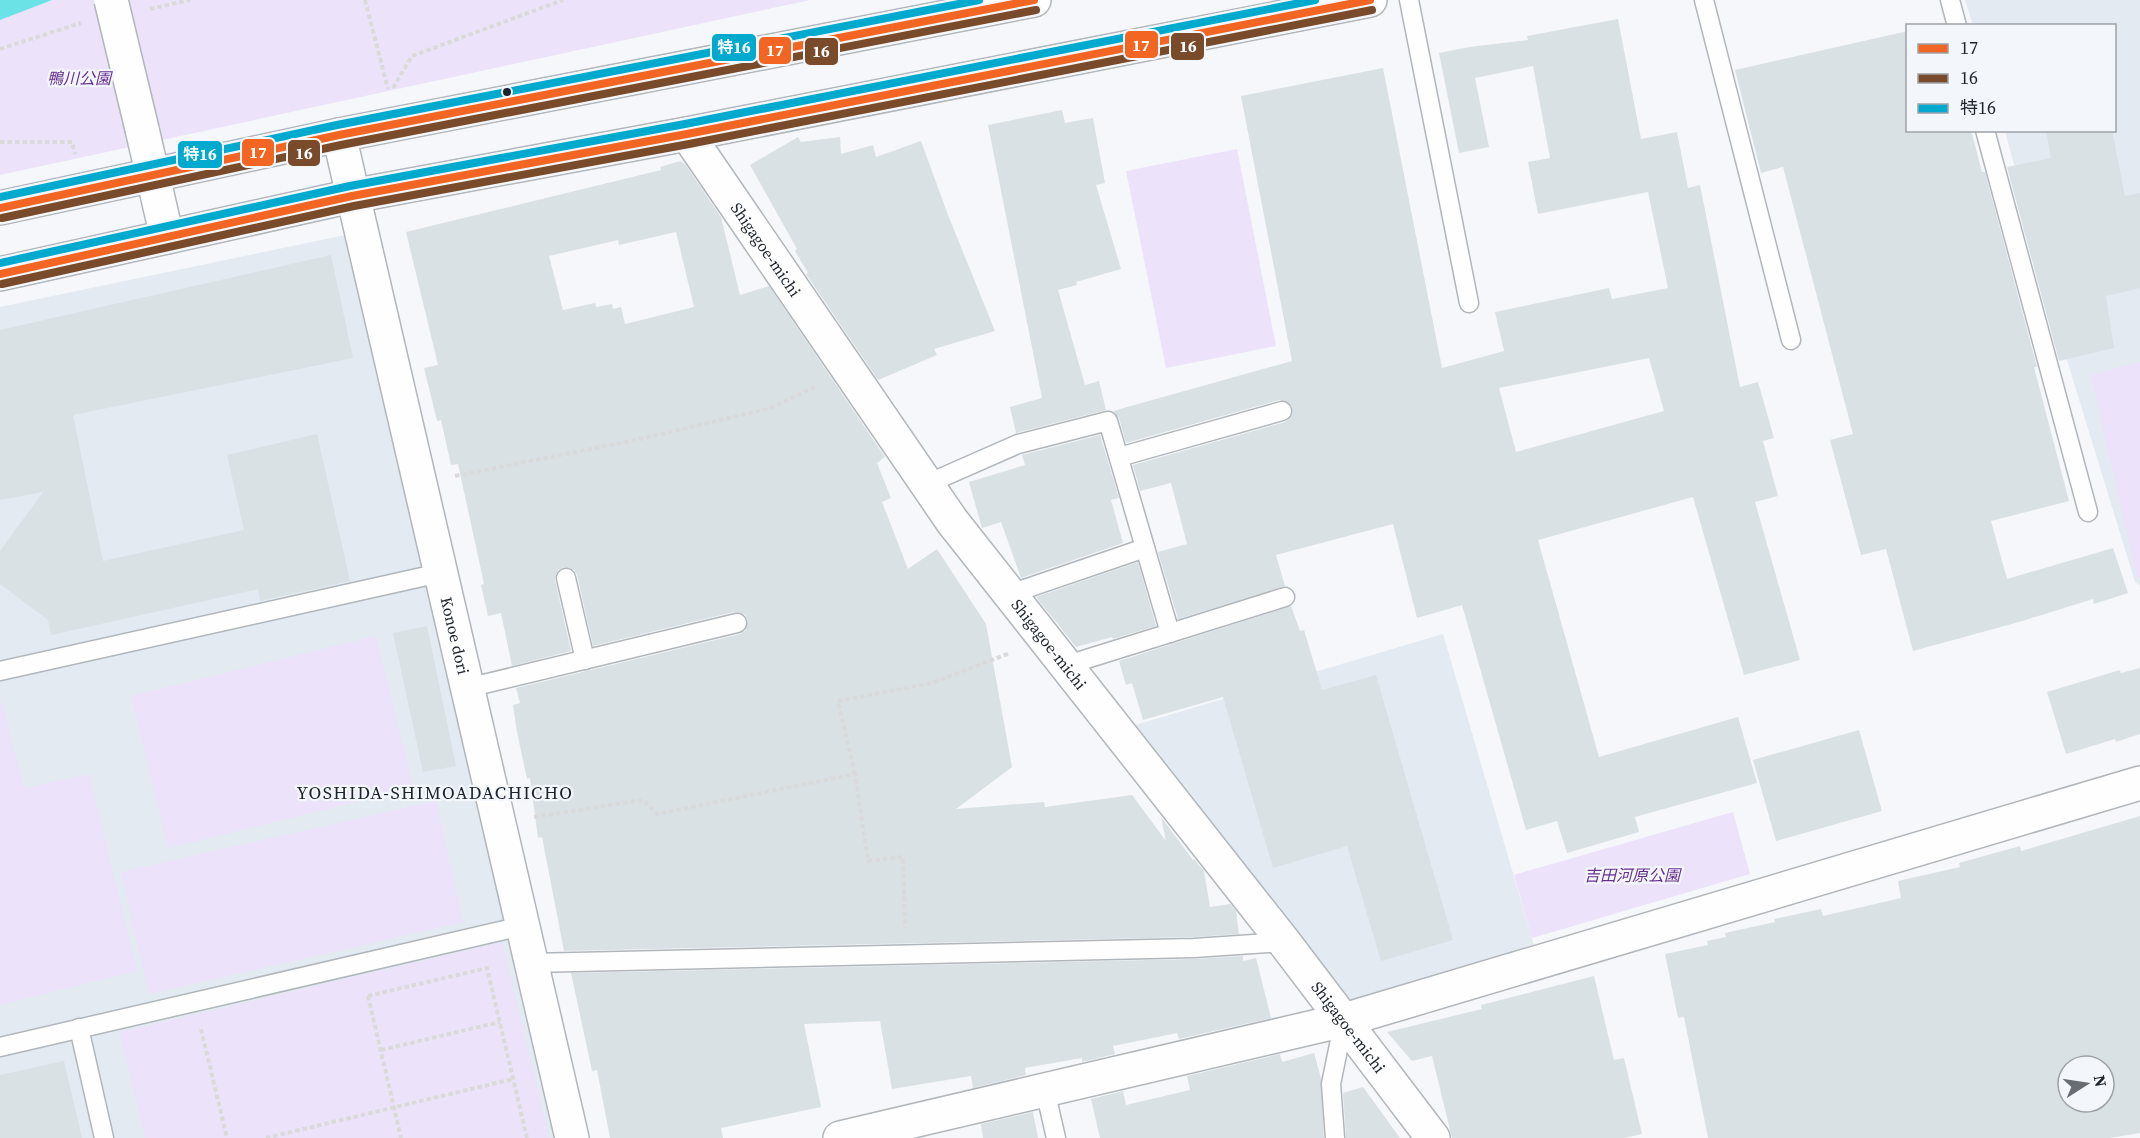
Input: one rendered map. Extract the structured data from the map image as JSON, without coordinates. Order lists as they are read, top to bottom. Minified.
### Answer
{"streets":{"street":["Shigagoe-michi","Konoe dori"]},"districts":["YOSHIDA-SHIMOADACHICHO"],"parks":["鴨川公園","吉田河原公園"],"lines":["transit line 17","transit line 特16","transit line 16"],"legend":["17","16","特16"],"north":"right"}
